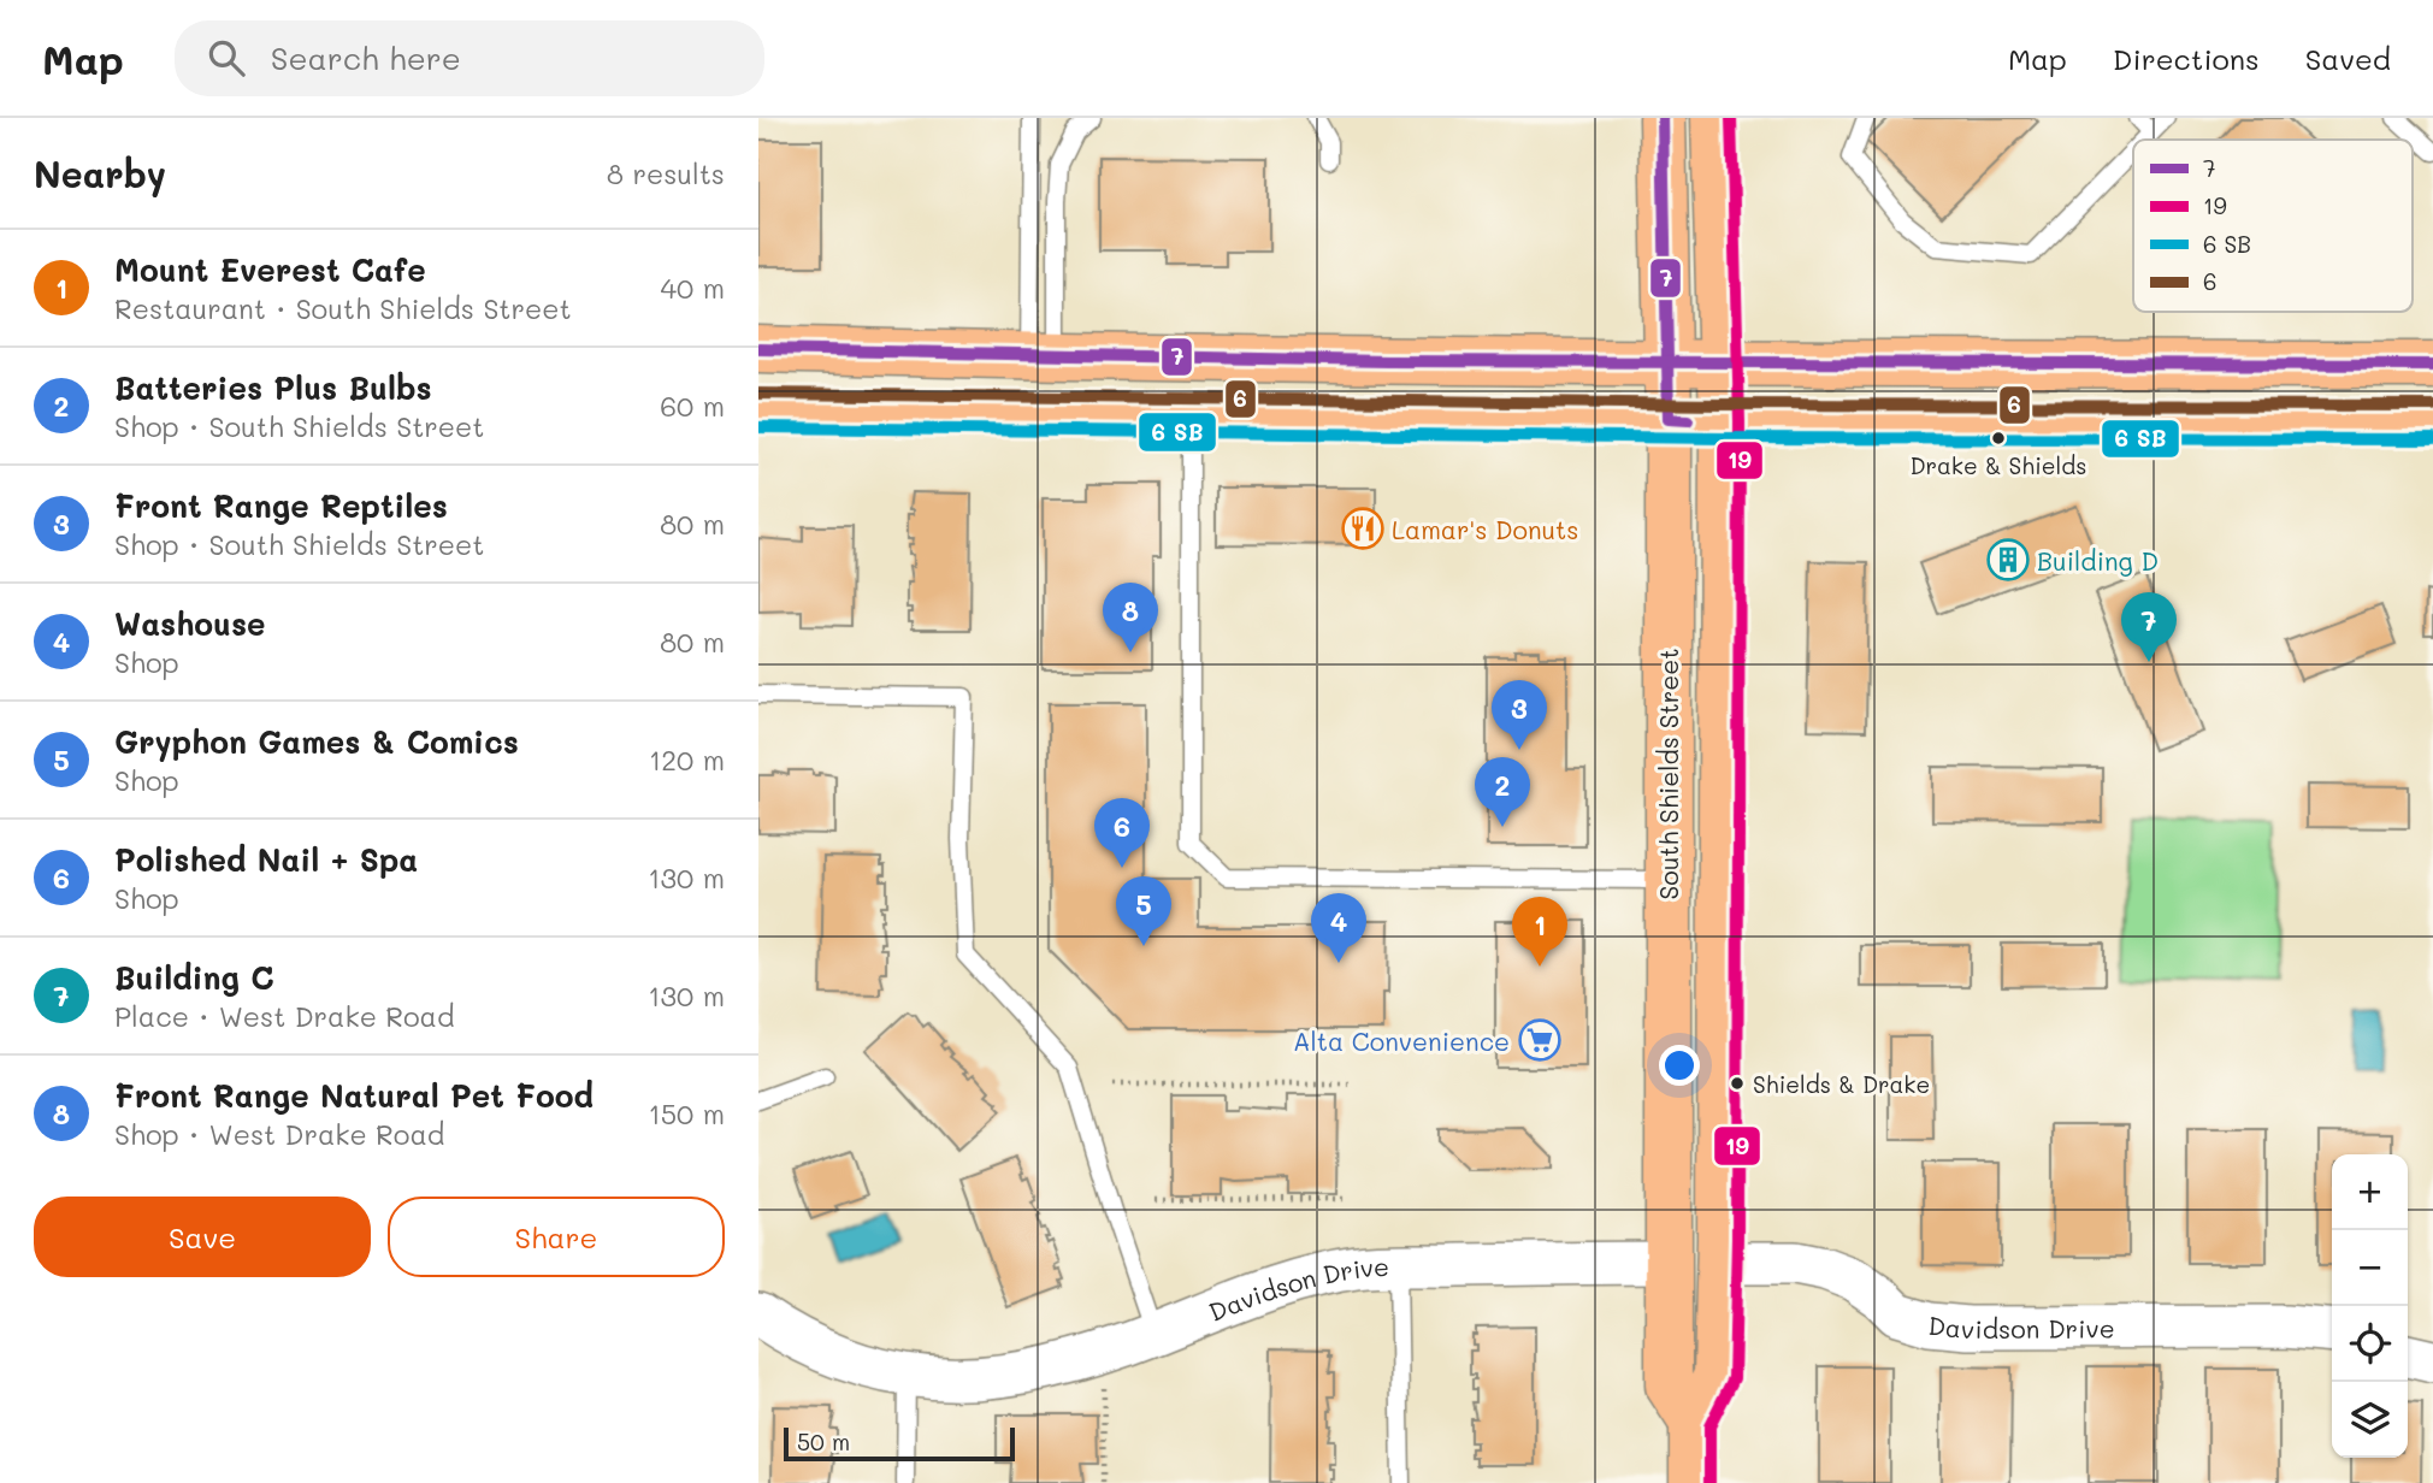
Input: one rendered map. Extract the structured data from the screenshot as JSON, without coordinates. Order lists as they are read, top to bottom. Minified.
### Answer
{"streets":{"main road":["South Shields Street"],"street":["Davidson Drive"]},"crossings":[["South Shields Street","Davidson Drive"]],"places":{"other":["Drake & Shields","Shields & Drake"],"restaurant":["Lamar's Donuts"],"building":["Building D"],"supermarket":["Alta Convenience"]},"lines":["transit line 7","transit line 19","transit line 6"],"legend":["7","19","6 SB","6"],"scale_bar":"50 m","page":{"header":"Map","search":"Search here","nav":["Map","Directions","Saved"],"heading":["Nearby","8 results"],"list":[{"mark":"1","name":"Mount Everest Cafe","note":"Restaurant · South Shields Street","value":"40 m"},{"mark":"2","name":"Batteries Plus Bulbs","note":"Shop · South Shields Street","value":"60 m"},{"mark":"3","name":"Front Range Reptiles","note":"Shop · South Shields Street","value":"80 m"},{"mark":"4","name":"Washouse","note":"Shop","value":"80 m"},{"mark":"5","name":"Gryphon Games & Comics","note":"Shop","value":"120 m"},{"mark":"6","name":"Polished Nail + Spa","note":"Shop","value":"130 m"},{"mark":"7","name":"Building C","note":"Place · West Drake Road","value":"130 m"},{"mark":"8","name":"Front Range Natural Pet Food","note":"Shop · West Drake Road","value":"150 m"}],"pins":["8","7","3","2","6","5","4","1"],"map_buttons":["+","−"],"buttons":["Save","Share"],"scale":"50 m"}}
